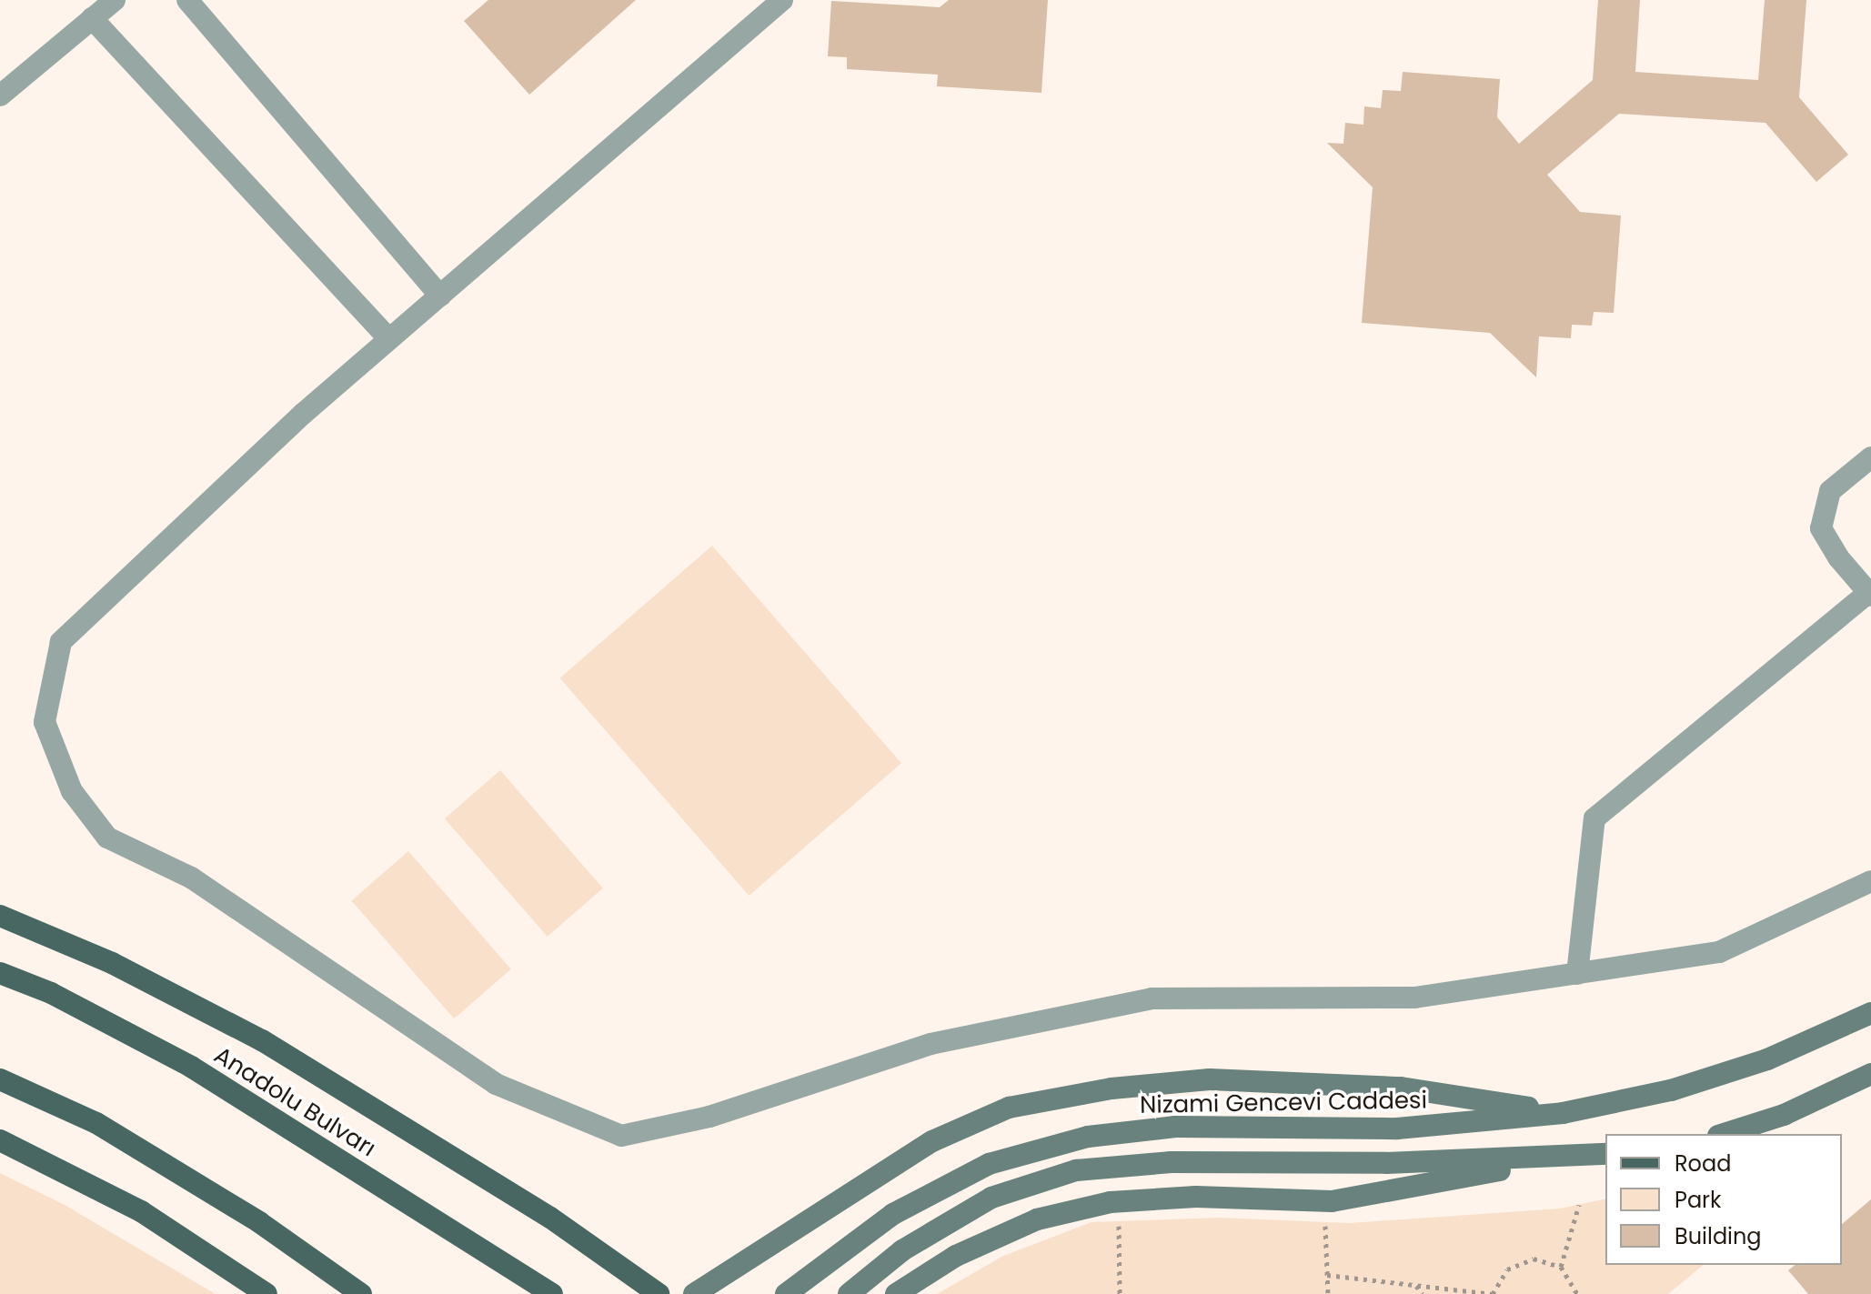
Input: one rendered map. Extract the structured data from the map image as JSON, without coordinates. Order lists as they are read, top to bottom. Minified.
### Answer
{"streets":{"main road":["Anadolu Bulvarı"],"street":["Nizami Gencevi Caddesi"]},"legend":["Road","Park","Building"]}
